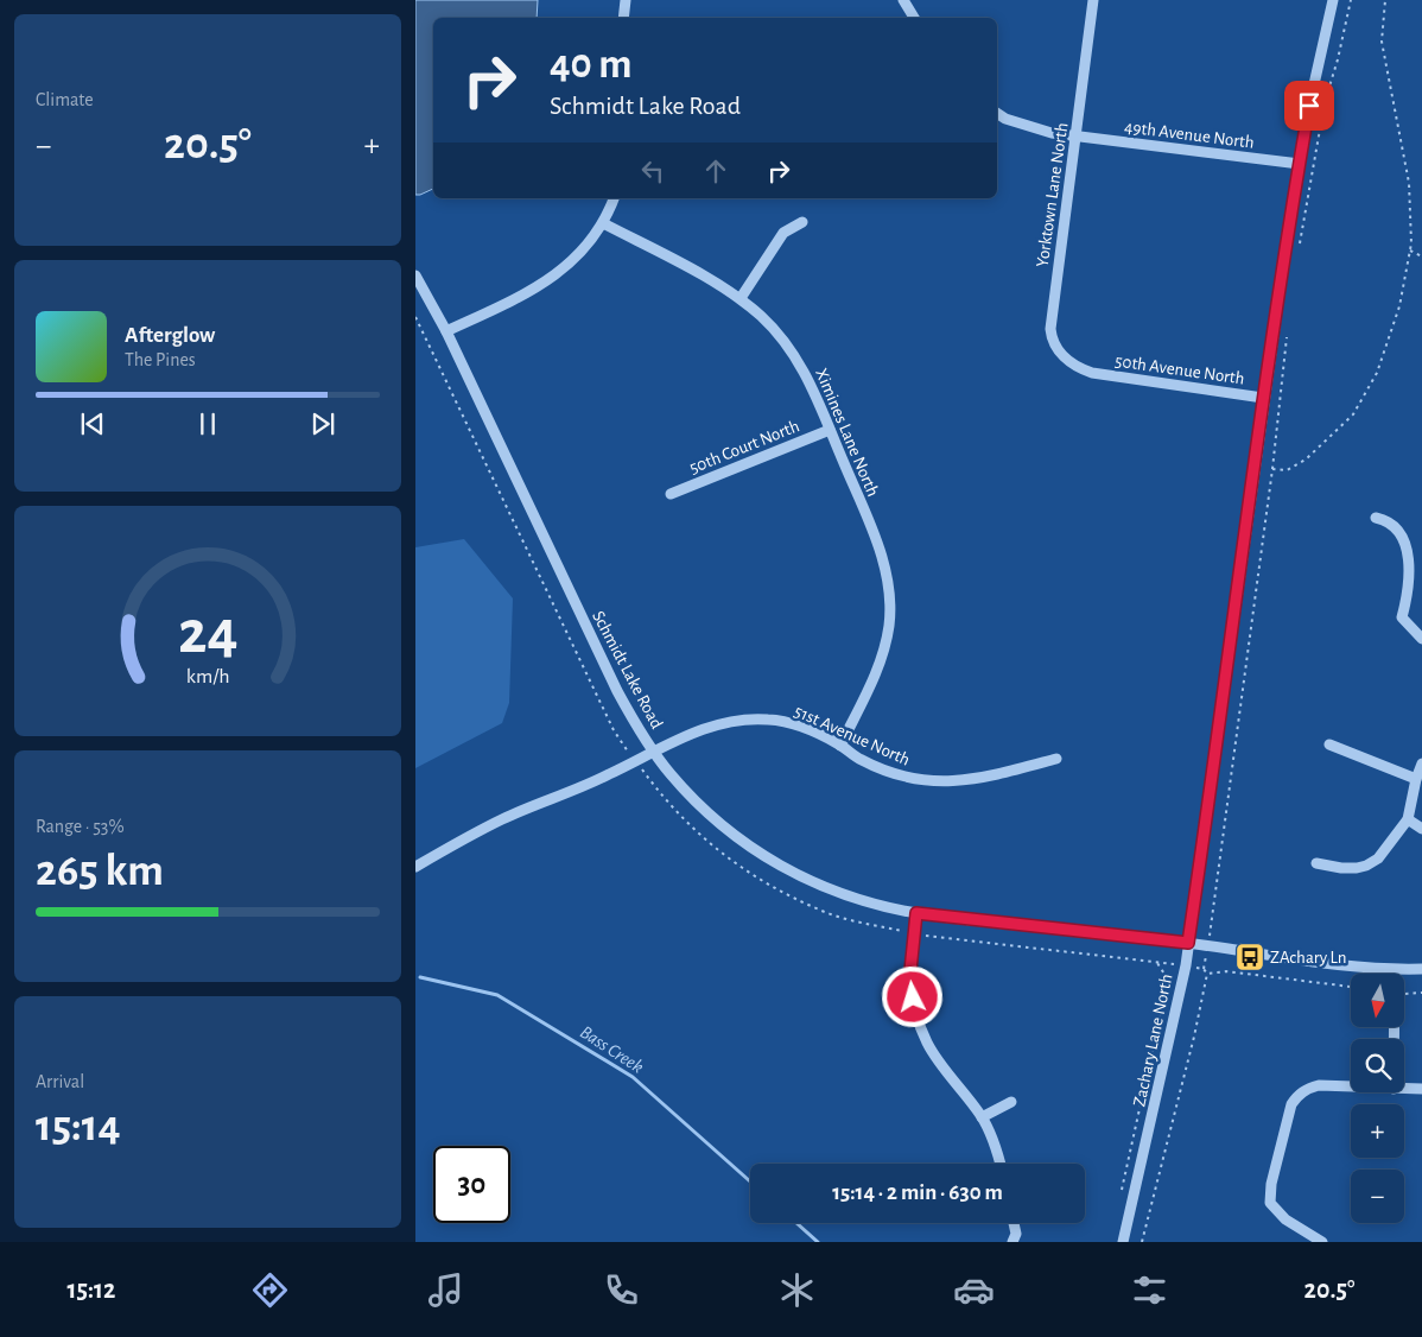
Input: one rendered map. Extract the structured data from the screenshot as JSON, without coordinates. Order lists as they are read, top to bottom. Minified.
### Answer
{"streets":{"street":["49th Avenue North","Yorktown Lane North","50th Avenue North","Ximines Lane North","50th Court North","Schmidt Lake Road","51st Avenue North","Zachary Lane North"]},"crossings":[["49th Avenue North","Yorktown Lane North"],["49th Avenue North","Zachary Lane North"],["Yorktown Lane North","50th Avenue North"],["50th Avenue North","Zachary Lane North"],["Ximines Lane North","50th Court North"],["Ximines Lane North","51st Avenue North"],["Schmidt Lake Road","51st Avenue North"],["Schmidt Lake Road","Zachary Lane North"]],"water":["Bass Creek"],"places":{"bus stop":["ZAchary Ln"]},"north":"bottom","page":{"tile":["Climate",["Range · 53%","265 km"],["Arrival","15:14"]],"turn":["40 m","Schmidt Lake Road"],"heat":["−","20.5°","+"],"song":["Afterglow","The Pines"],"map_buttons":["+","−"],"limit":"30","trip":"15:14 · 2 min · 630 m","tabs":["15:12","20.5°"],"gauge":["24","km/h"]}}
